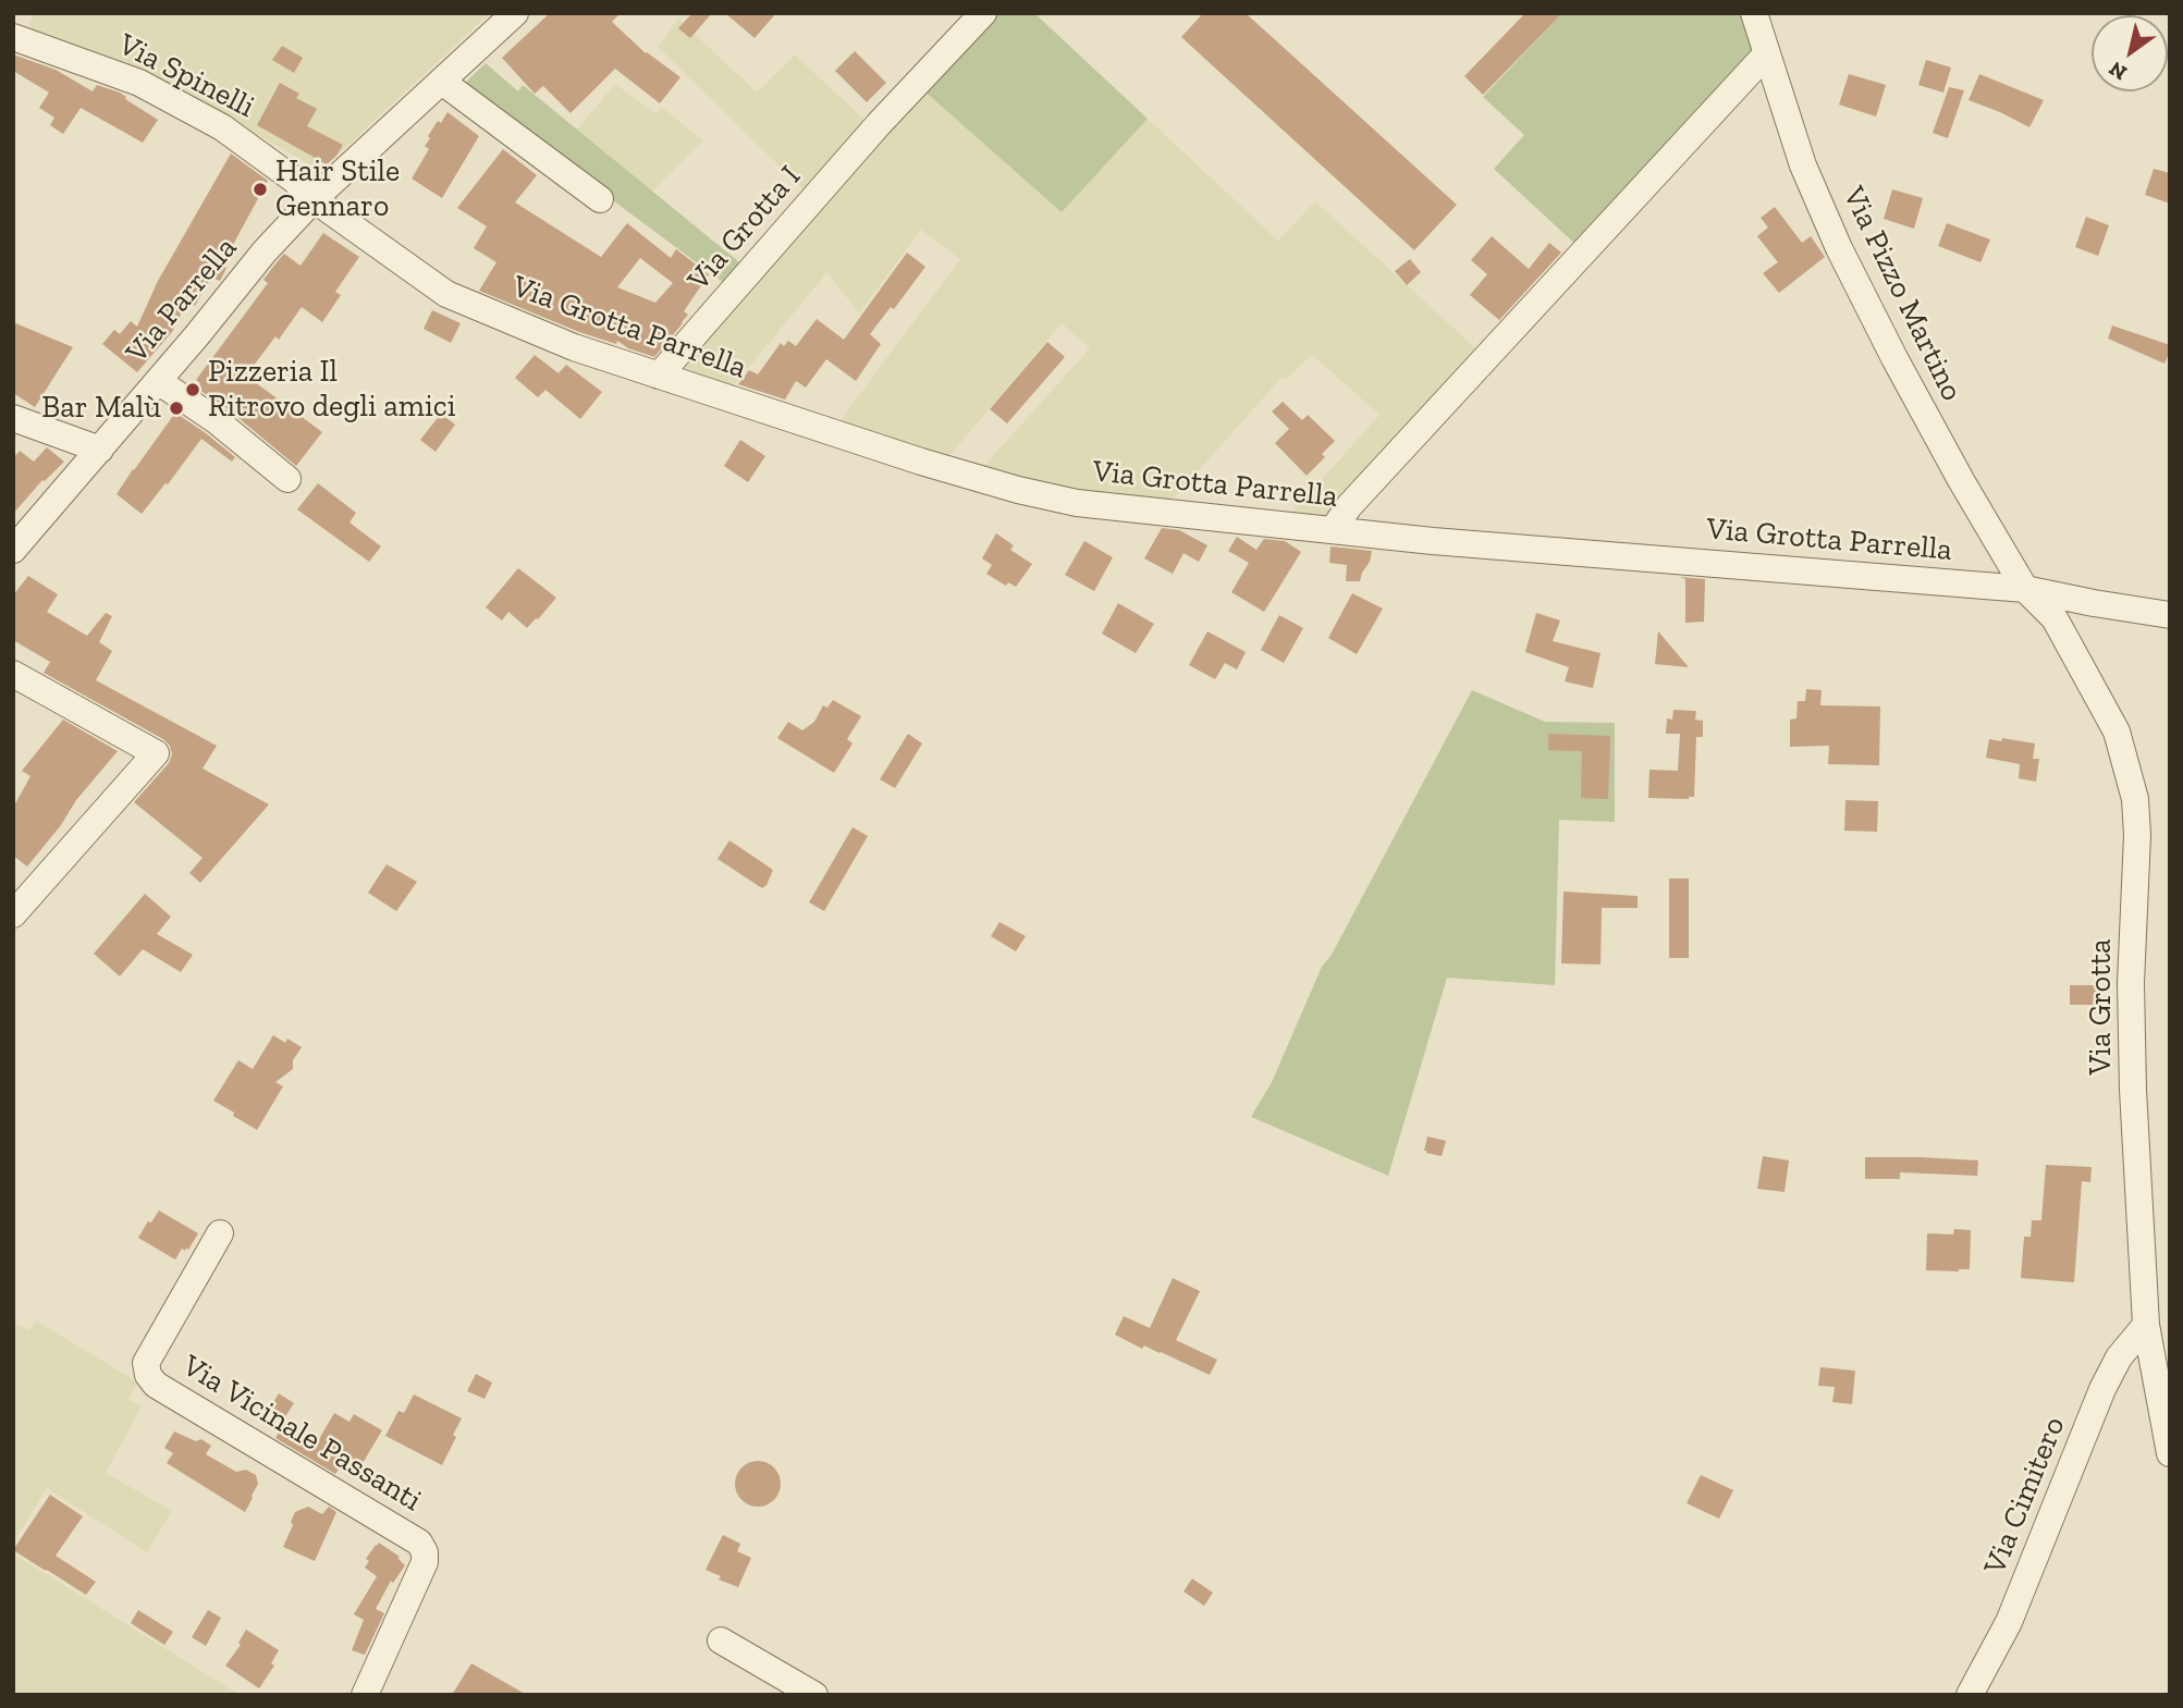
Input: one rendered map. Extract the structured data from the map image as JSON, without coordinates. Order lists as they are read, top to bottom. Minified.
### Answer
{"streets":{"street":["Via Spinelli","Via Grotta I","Via Pizzo Martino","Via Parrella","Via Grotta Parrella","Via Grotta","Via Vicinale Passanti","Via Cimitero"]},"crossings":[["Via Spinelli","Via Parrella"],["Via Spinelli","Via Grotta Parrella"],["Via Grotta I","Via Grotta Parrella"],["Via Pizzo Martino","Via Grotta Parrella"],["Via Pizzo Martino","Via Grotta"],["Via Parrella","Via Grotta Parrella"],["Via Grotta Parrella","Via Grotta"],["Via Grotta","Via Cimitero"]],"places":["Hair Stile Gennaro","Pizzeria Il Ritrovo degli amici","Bar Malù"],"north":"bottom left"}
